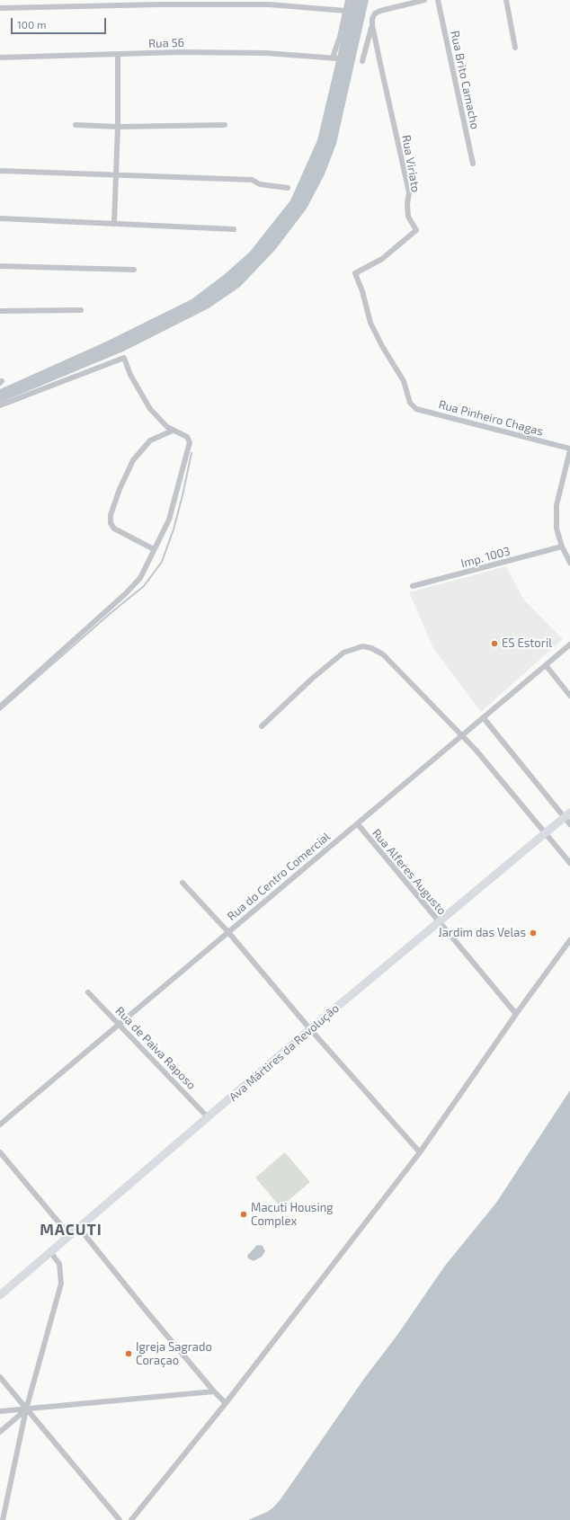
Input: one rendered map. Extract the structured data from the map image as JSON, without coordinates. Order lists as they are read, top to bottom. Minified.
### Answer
{"streets":{"street":["Rua 56","Rua Brito Camacho","Rua Viriato","Rua Pinheiro Chagas","Imp. 1003","Rua Alferes Augusto","Rua do Centro Comercial","Rua de Paiva Raposo","Ava Mártires da Revolução"]},"crossings":[["Rua Viriato","Rua Pinheiro Chagas"],["Rua Alferes Augusto","Rua do Centro Comercial"],["Rua Alferes Augusto","Ava Mártires da Revolução"],["Rua do Centro Comercial","Rua de Paiva Raposo"],["Rua de Paiva Raposo","Ava Mártires da Revolução"]],"districts":["MACUTI"],"places":["ES Estoril","Jardim das Velas","Macuti Housing Complex","Igreja Sagrado Coraçao"],"scale_bar":"100 m"}
